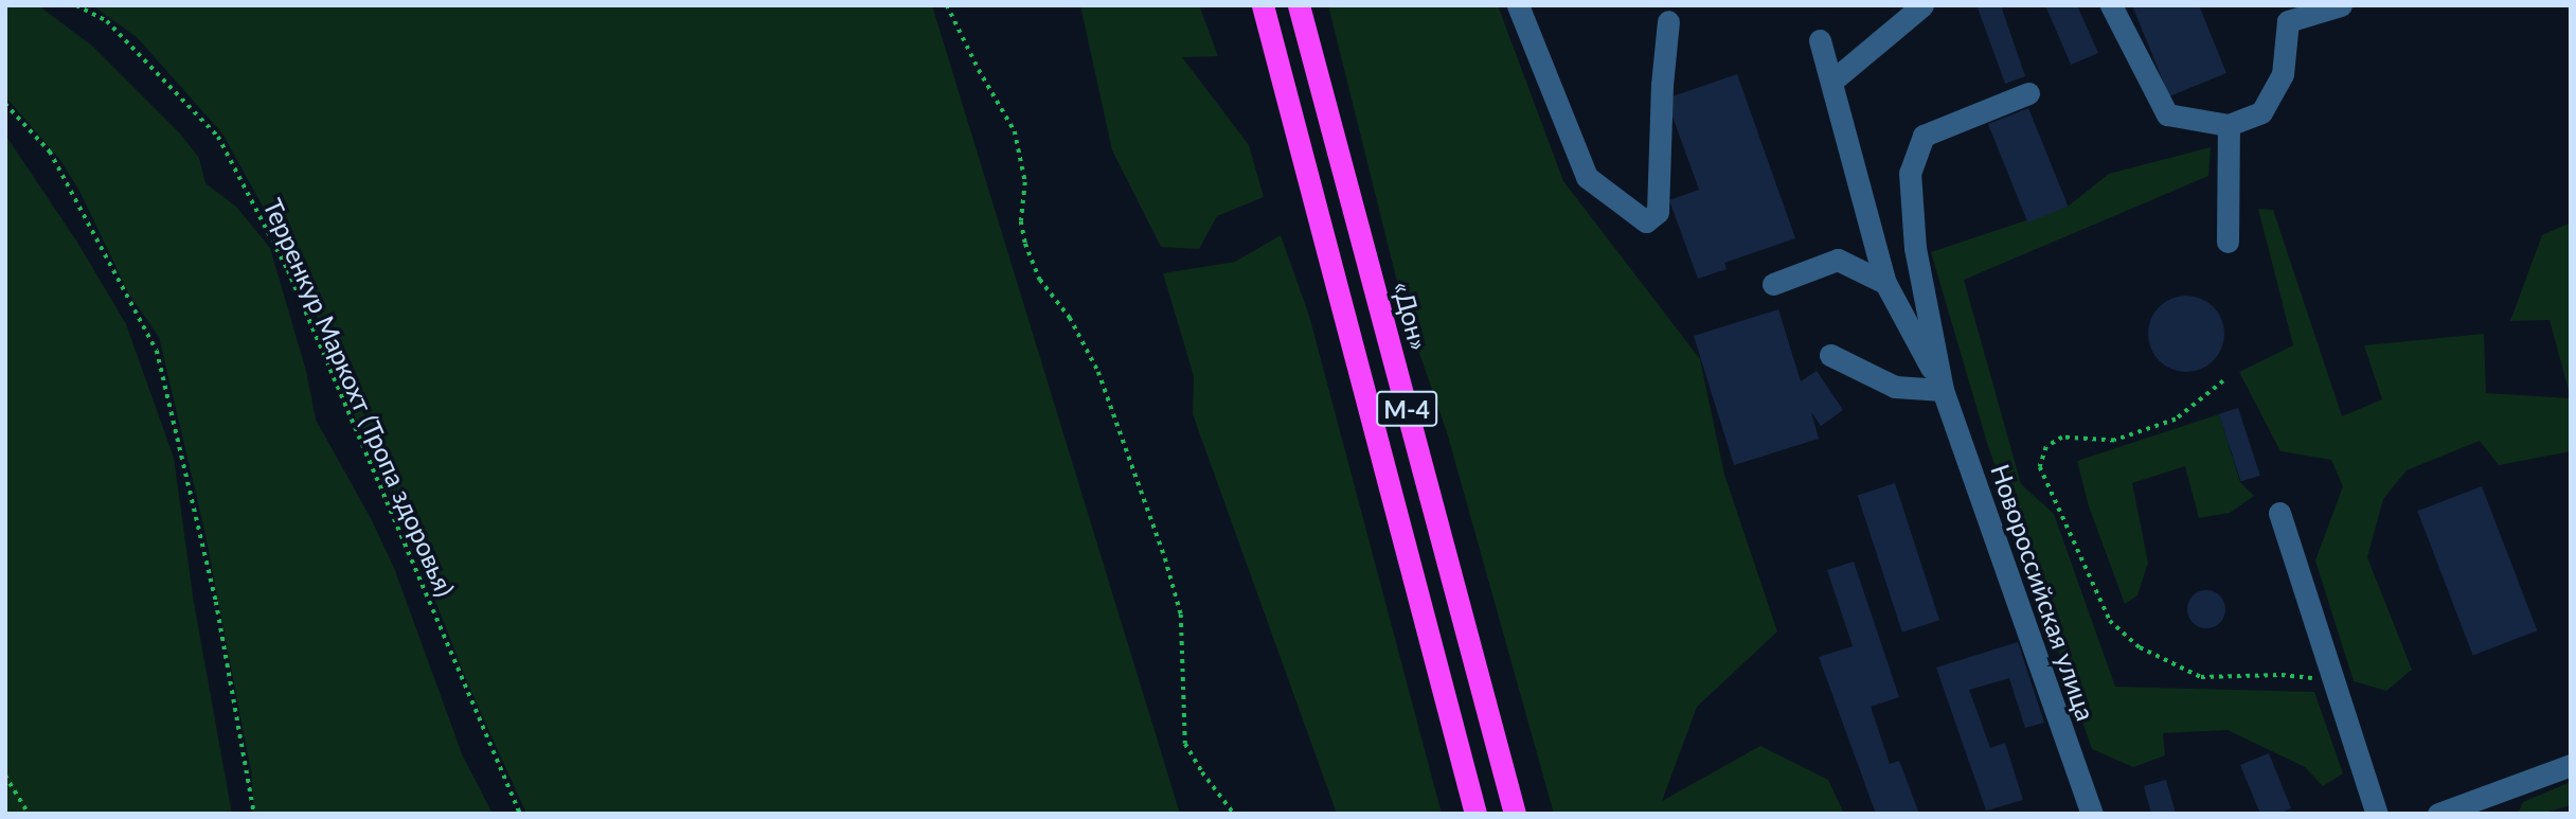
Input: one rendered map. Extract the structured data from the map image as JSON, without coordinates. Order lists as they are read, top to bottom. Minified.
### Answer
{"streets":{"highway":["«Дон»","М-4"],"street":["Новороссийская улица"],"path":["Терренкур Маркохт (Тропа здоровья)"]}}
